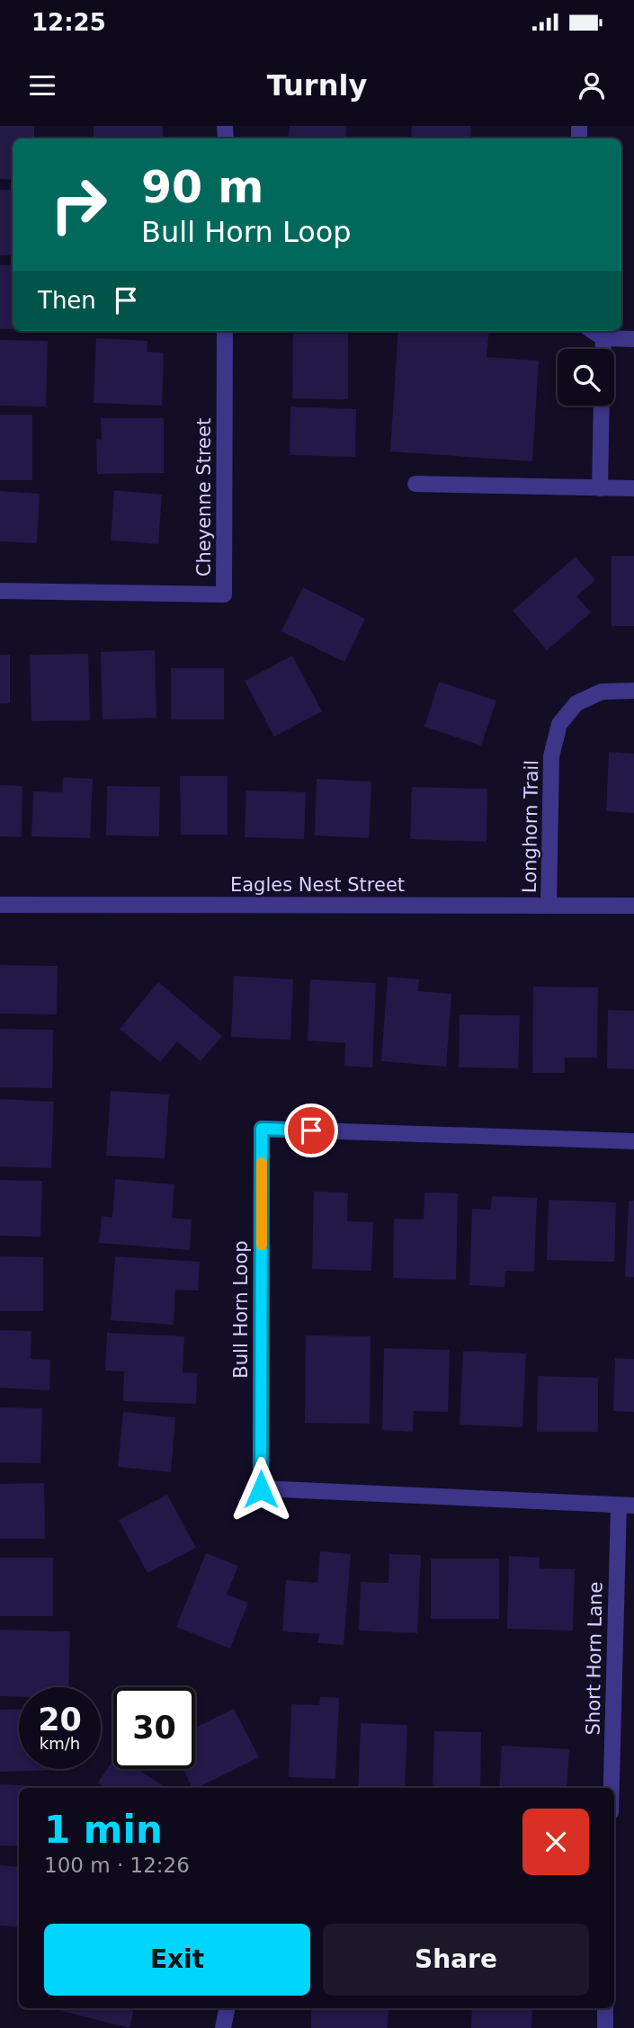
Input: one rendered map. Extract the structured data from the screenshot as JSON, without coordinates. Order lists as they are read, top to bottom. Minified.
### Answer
{"streets":{"street":["Cheyenne Street","Longhorn Trail","Eagles Nest Street","Bull Horn Loop","Short Horn Lane"]},"crossings":[["Longhorn Trail","Eagles Nest Street"],["Bull Horn Loop","Short Horn Lane"]],"page":{"status":"12:25","header":"Turnly","turn":["90 m","Bull Horn Loop"],"then":"Then","speed":"20 km/h","limit":"30","heading":["1 min","100 m · 12:26"],"buttons":["Exit","Share"]}}
